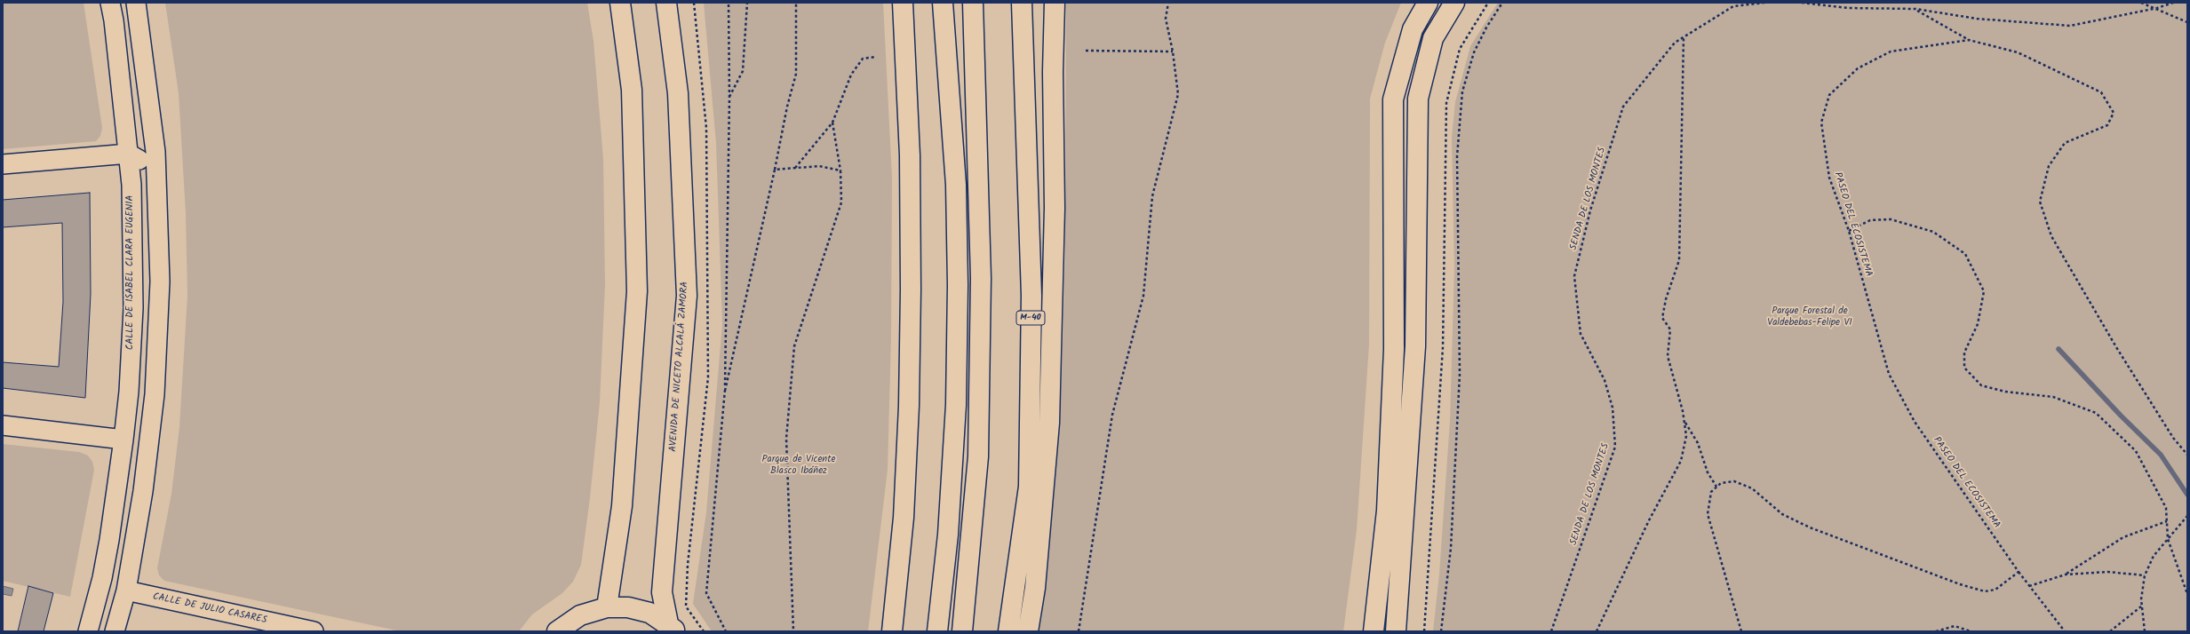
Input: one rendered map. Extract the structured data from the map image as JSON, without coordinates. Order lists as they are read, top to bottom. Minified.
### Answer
{"streets":{"main road":["M-40","AVENIDA DE NICETO ALCALÁ ZAMORA"],"street":["CALLE DE ISABEL CLARA EUGENIA","CALLE DE JULIO CASARES"],"path":["SENDA DE LOS MONTES","PASEO DEL ECOSISTEMA"]},"crossings":[["CALLE DE ISABEL CLARA EUGENIA","CALLE DE JULIO CASARES"]],"parks":["Parque Forestal de Valdebebas-Felipe VI","Parque de Vicente Blasco Ibáñez"]}
